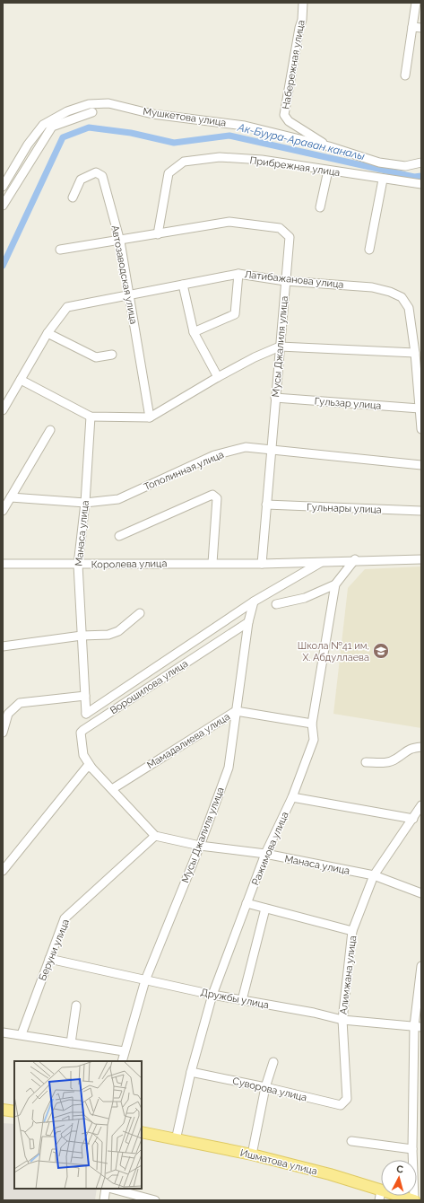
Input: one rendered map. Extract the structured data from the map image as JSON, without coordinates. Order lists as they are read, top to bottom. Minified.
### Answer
{"streets":{"main road":["Ишматова улица"],"street":["Набережная улица","Мушкетова улица","Прибрежная улица","Автозаводская улица","Латибажанова улица","Мусы Джалиля улица","Гульзар улица","Тополинная улица","Гульнары улица","Манаса улица","Королева улица","Ворошилова улица","Мамадалиева улица","Ражимова улица","Беруни улица","Алимжана улица","Дружбы улица","Суворова улица"]},"crossings":[["Набережная улица","Мушкетова улица"],["Прибрежная улица","Мусы Джалиля улица"],["Автозаводская улица","Латибажанова улица"],["Автозаводская улица","Мусы Джалиля улица"],["Латибажанова улица","Мусы Джалиля улица"],["Латибажанова улица","Гульзар улица"],["Мусы Джалиля улица","Гульзар улица"],["Мусы Джалиля улица","Тополинная улица"],["Мусы Джалиля улица","Гульнары улица"],["Мусы Джалиля улица","Манаса улица"],["Мусы Джалиля улица","Королева улица"],["Мусы Джалиля улица","Ворошилова улица"],["Мусы Джалиля улица","Мамадалиева улица"],["Мусы Джалиля улица","Дружбы улица"],["Тополинная улица","Манаса улица"],["Манаса улица","Королева улица"],["Манаса улица","Ворошилова улица"],["Манаса улица","Ражимова улица"],["Манаса улица","Беруни улица"],["Манаса улица","Алимжана улица"],["Королева улица","Ворошилова улица"],["Королева улица","Ражимова улица"],["Мамадалиева улица","Ражимова улица"],["Ражимова улица","Дружбы улица"],["Ражимова улица","Суворова улица"],["Ражимова улица","Ишматова улица"],["Беруни улица","Дружбы улица"],["Алимжана улица","Дружбы улица"],["Алимжана улица","Суворова улица"]],"water":["Ак-Буура-Араван каналы"],"places":{"school or university":["Школа №41 им, Х. Абдуллаева"]},"north":"top"}
